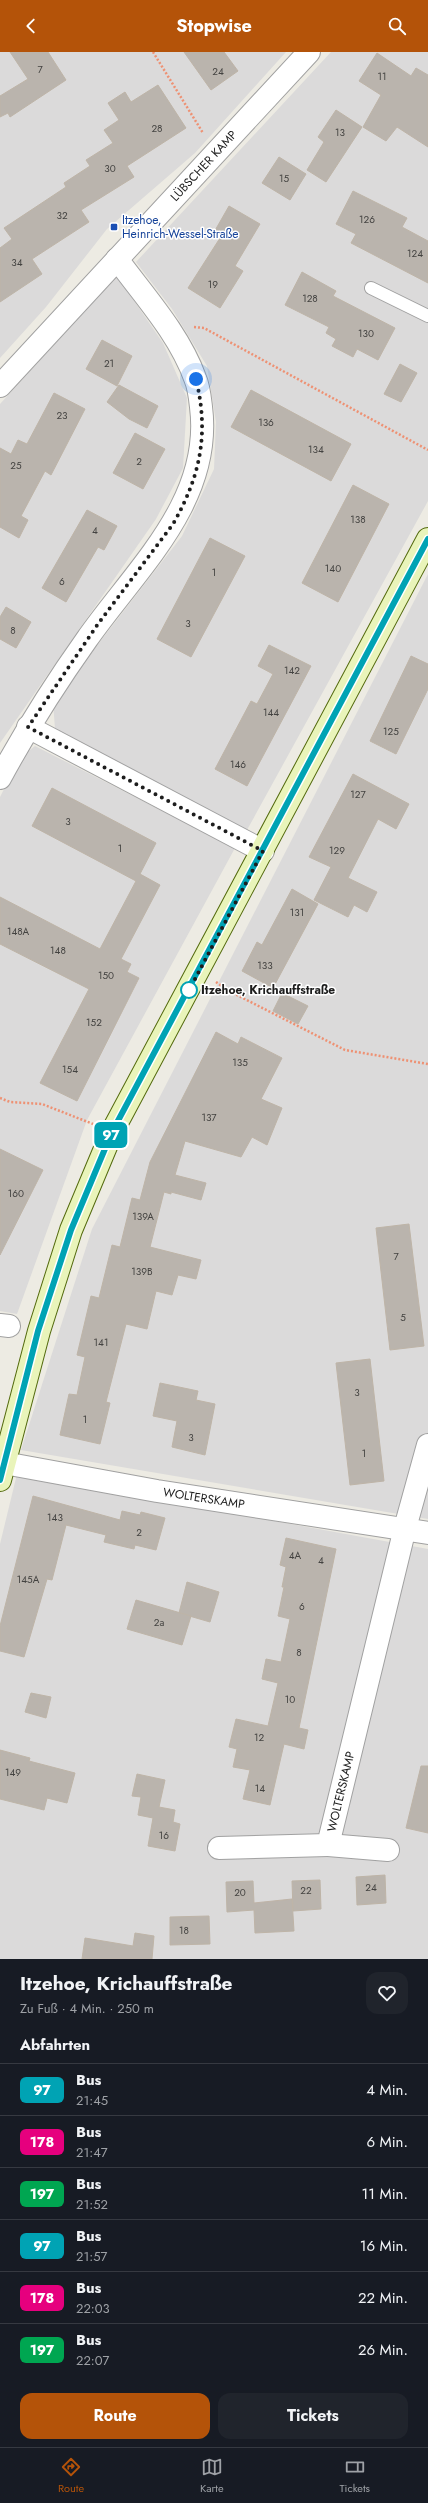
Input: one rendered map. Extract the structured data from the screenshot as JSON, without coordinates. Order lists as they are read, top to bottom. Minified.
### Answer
{"streets":{"street":["LÜBSCHER KAMP","WOLTERSKAMP"]},"places":{"transit":["Itzehoe, Heinrich-Wessel-Straße"],"other":["Itzehoe, Krichauffstraße"]},"lines":["bus line 97"],"house_numbers":["7","24","11","28","13","30","15","32","126","124","34","19","128","130","21","23","136","134","2","25","138","4","140","1","6","3","8","142","144","125","146","127","3","1","129","131","148A","148","133","150","152","135","154","137","160","139A","7","139B","5","141","3","1","3","1","143","2","4A","4","145A","6","2a","8","10","12","149","14","16","24","22","20","18"],"page":{"header":"Stopwise","on_map":"97","heading":[["Itzehoe, Krichauffstraße","Zu Fuß · 4 Min. · 250 m"],"Abfahrten"],"list":[{"mark":"97","name":"Bus","note":"21:45","value":"4 Min."},{"mark":"178","name":"Bus","note":"21:47","value":"6 Min."},{"mark":"197","name":"Bus","note":"21:52","value":"11 Min."},{"mark":"97","name":"Bus","note":"21:57","value":"16 Min."},{"mark":"178","name":"Bus","note":"22:03","value":"22 Min."},{"mark":"197","name":"Bus","note":"22:07","value":"26 Min."}],"buttons":["Route","Tickets"],"tabs":["Route","Karte","Tickets"]}}
